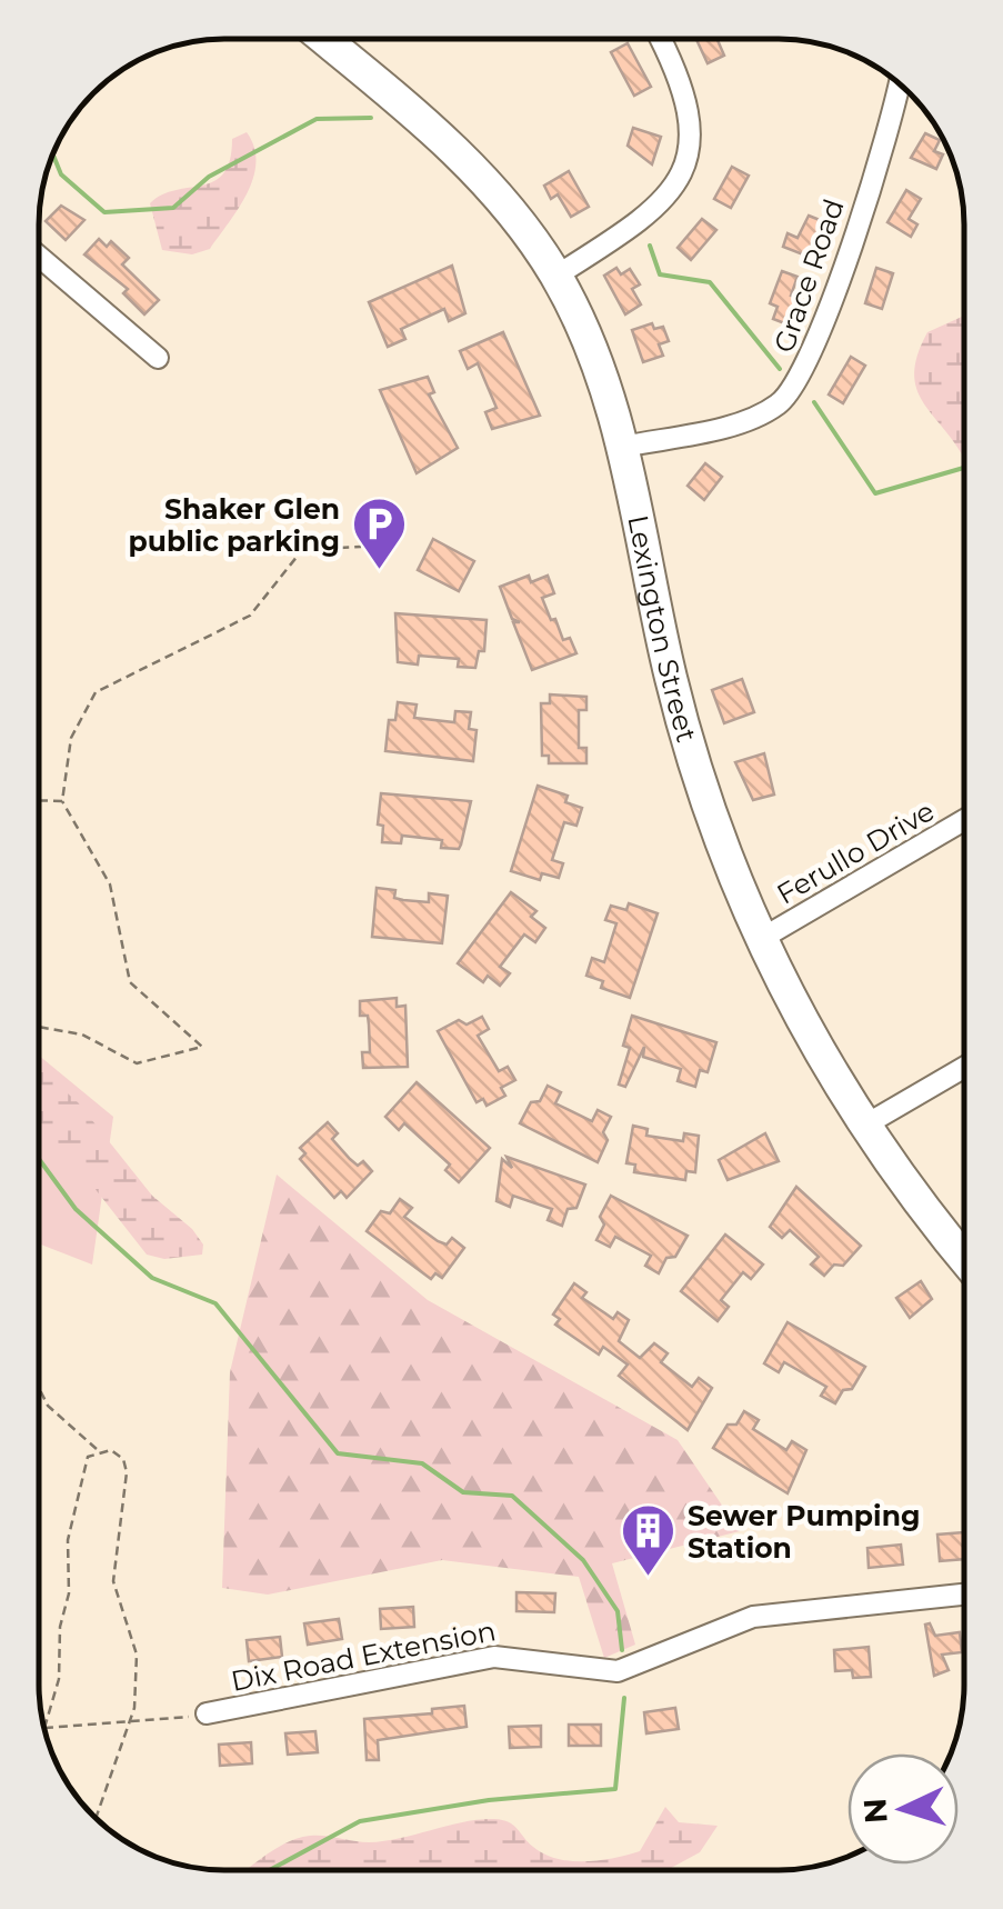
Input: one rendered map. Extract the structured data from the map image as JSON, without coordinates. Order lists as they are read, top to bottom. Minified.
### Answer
{"streets":{"main road":["Lexington Street"],"street":["Grace Road","Ferullo Drive","Dix Road Extension"]},"crossings":[["Grace Road","Lexington Street"],["Lexington Street","Ferullo Drive"]],"places":{"parking":["Shaker Glen public parking"],"building":["Sewer Pumping Station"]},"north":"left"}
